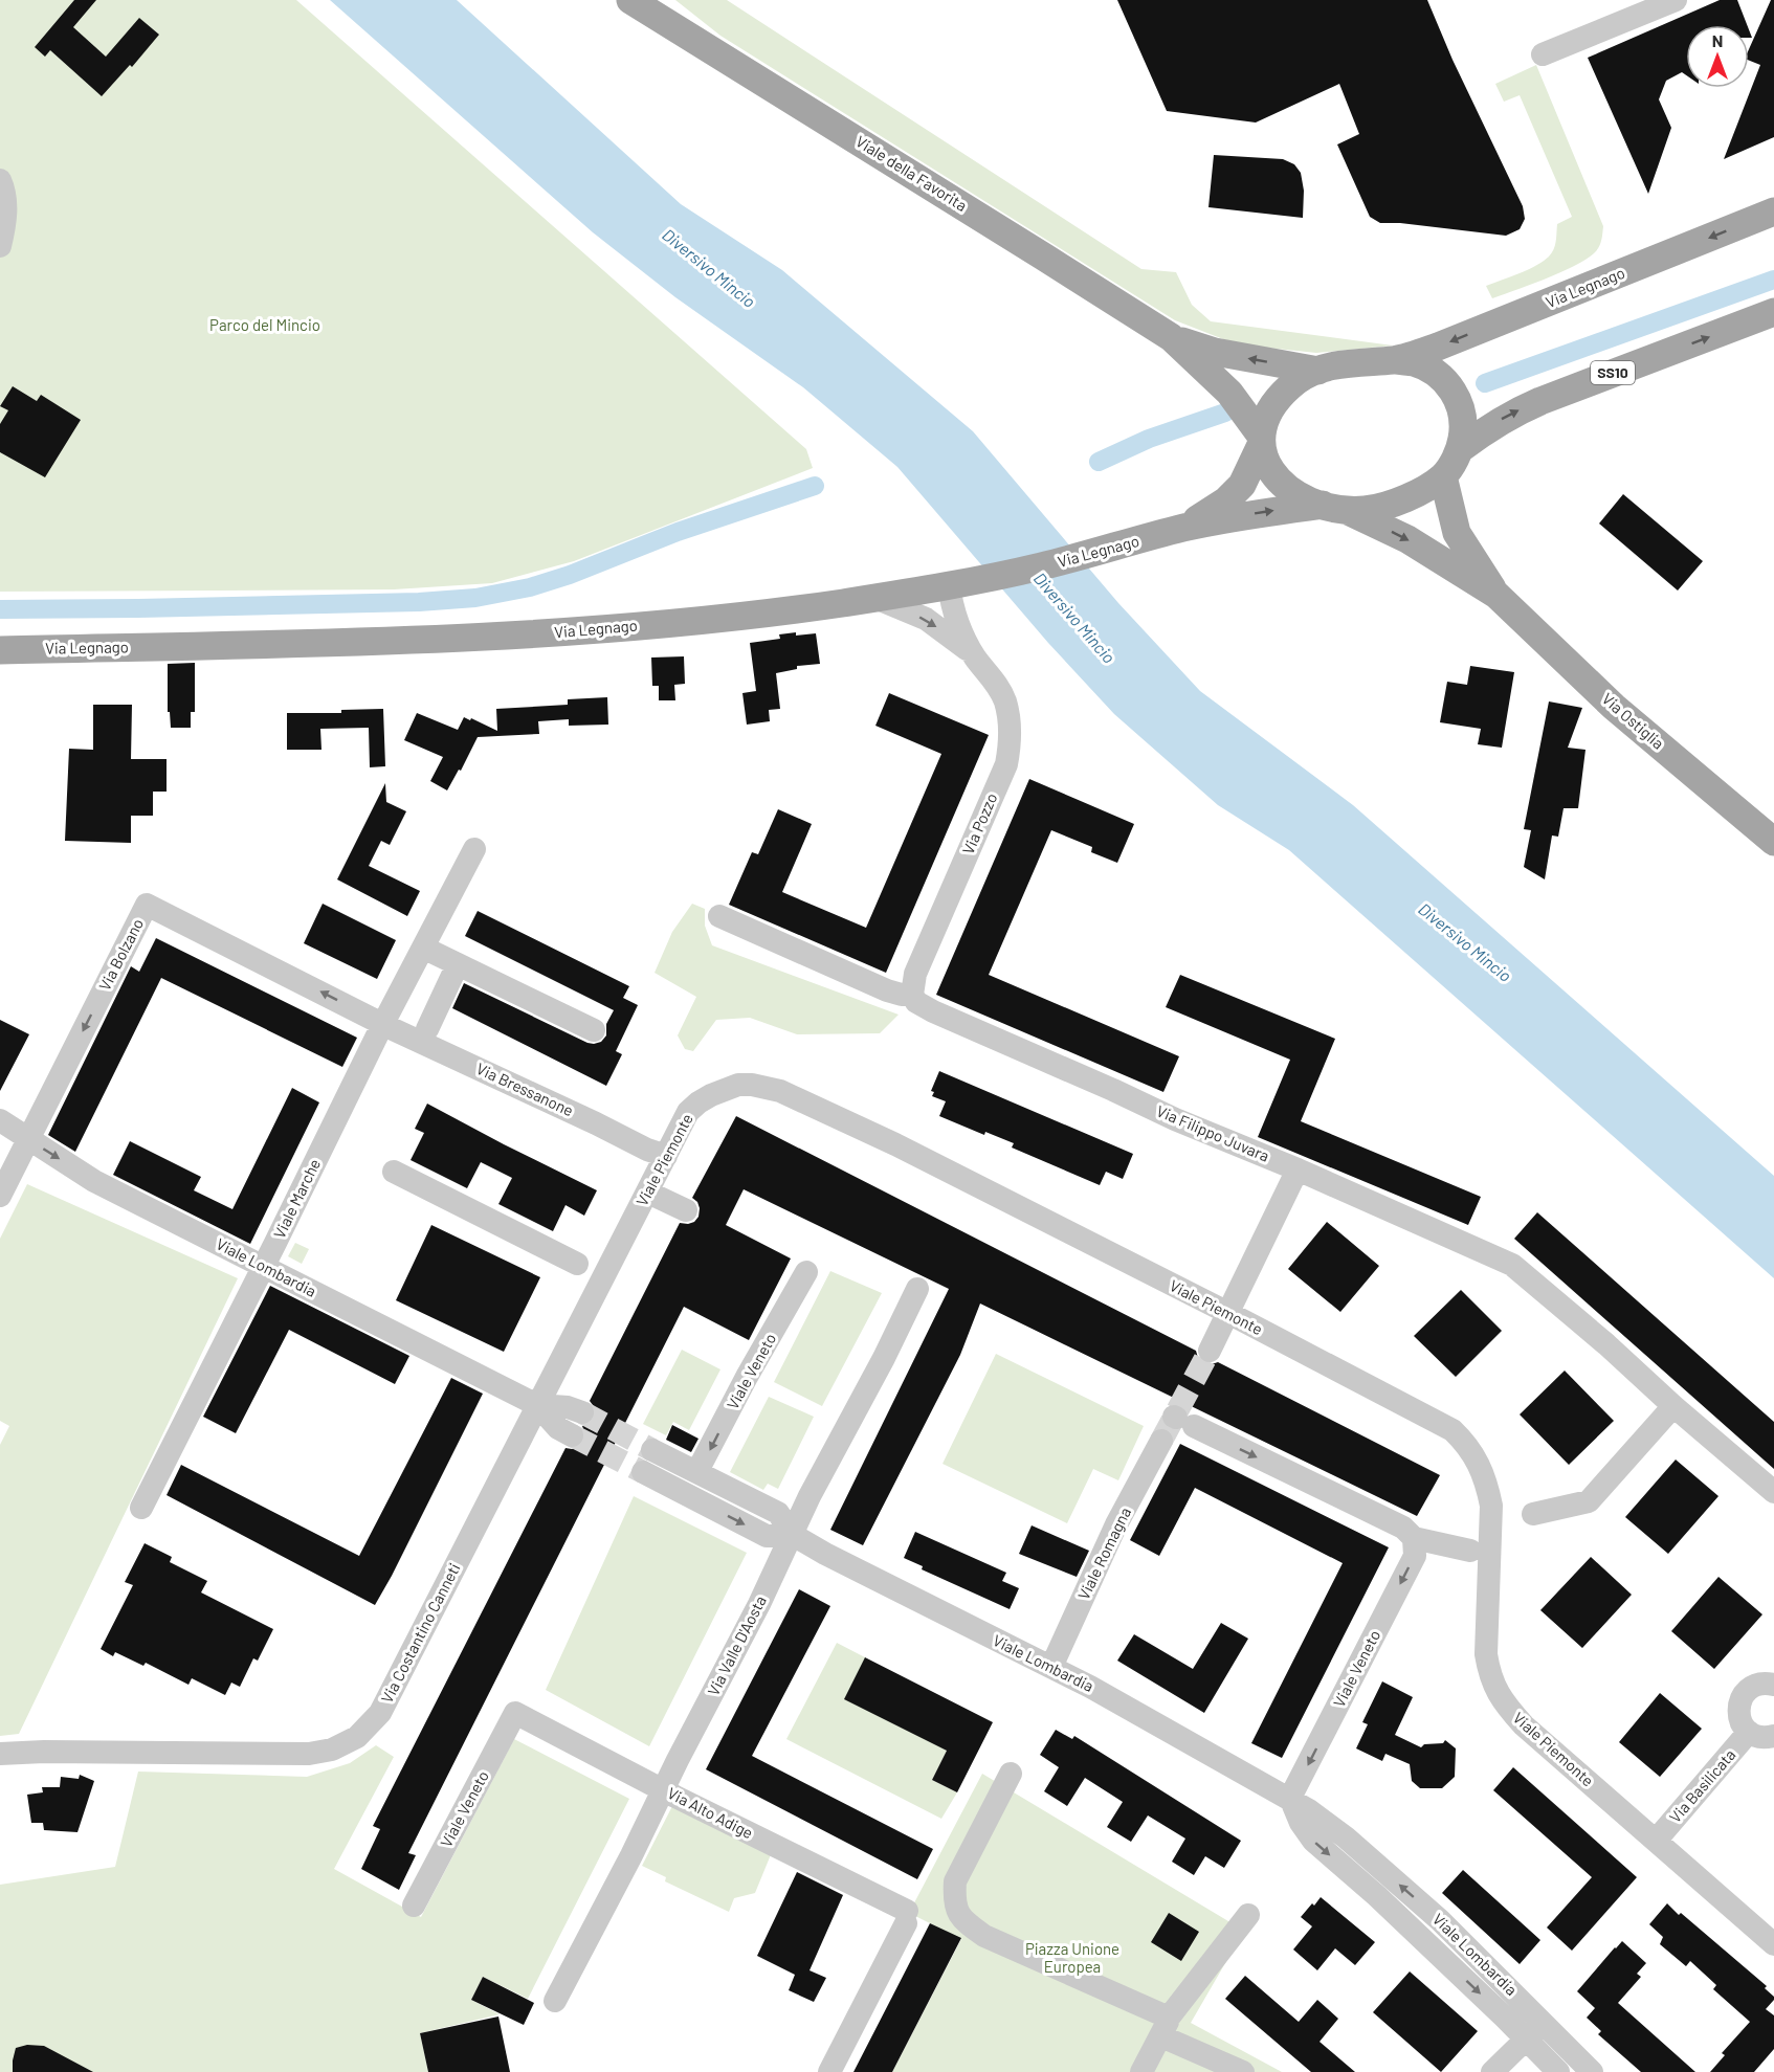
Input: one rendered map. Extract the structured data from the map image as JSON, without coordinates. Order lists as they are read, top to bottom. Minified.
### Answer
{"streets":{"main road":["Viale della Favorita","Via Legnago","SS10","Via Ostiglia"],"street":["Via Pozzo","Via Bolzano","Via Bressanone","Via Filippo Juvara","Viale Piemonte","Viale Marche","Viale Lombardia","Viale Veneto","Viale Romagna","Via Costantino Canneti","Via Valle D'Aosta","Via Basilicata","Via Alto Adige"]},"crossings":[["Viale della Favorita","Via Legnago"],["Viale della Favorita","Via Ostiglia"],["Via Legnago","Via Ostiglia"],["Via Legnago","Via Pozzo"],["Via Pozzo","Via Filippo Juvara"],["Via Bolzano","Via Bressanone"],["Via Bolzano","Viale Marche"],["Via Bolzano","Viale Lombardia"],["Via Bressanone","Viale Piemonte"],["Via Bressanone","Viale Marche"],["Viale Piemonte","Viale Lombardia"],["Viale Piemonte","Via Costantino Canneti"],["Viale Piemonte","Via Basilicata"],["Viale Marche","Viale Lombardia"],["Viale Lombardia","Viale Veneto"],["Viale Lombardia","Viale Romagna"],["Viale Lombardia","Via Costantino Canneti"],["Viale Lombardia","Via Valle D'Aosta"],["Viale Veneto","Via Alto Adige"],["Via Valle D'Aosta","Via Alto Adige"]],"one_way":["Viale Veneto"],"water":["Diversivo Mincio"],"parks":["Parco del Mincio","Piazza Unione Europea"],"north":"top"}
